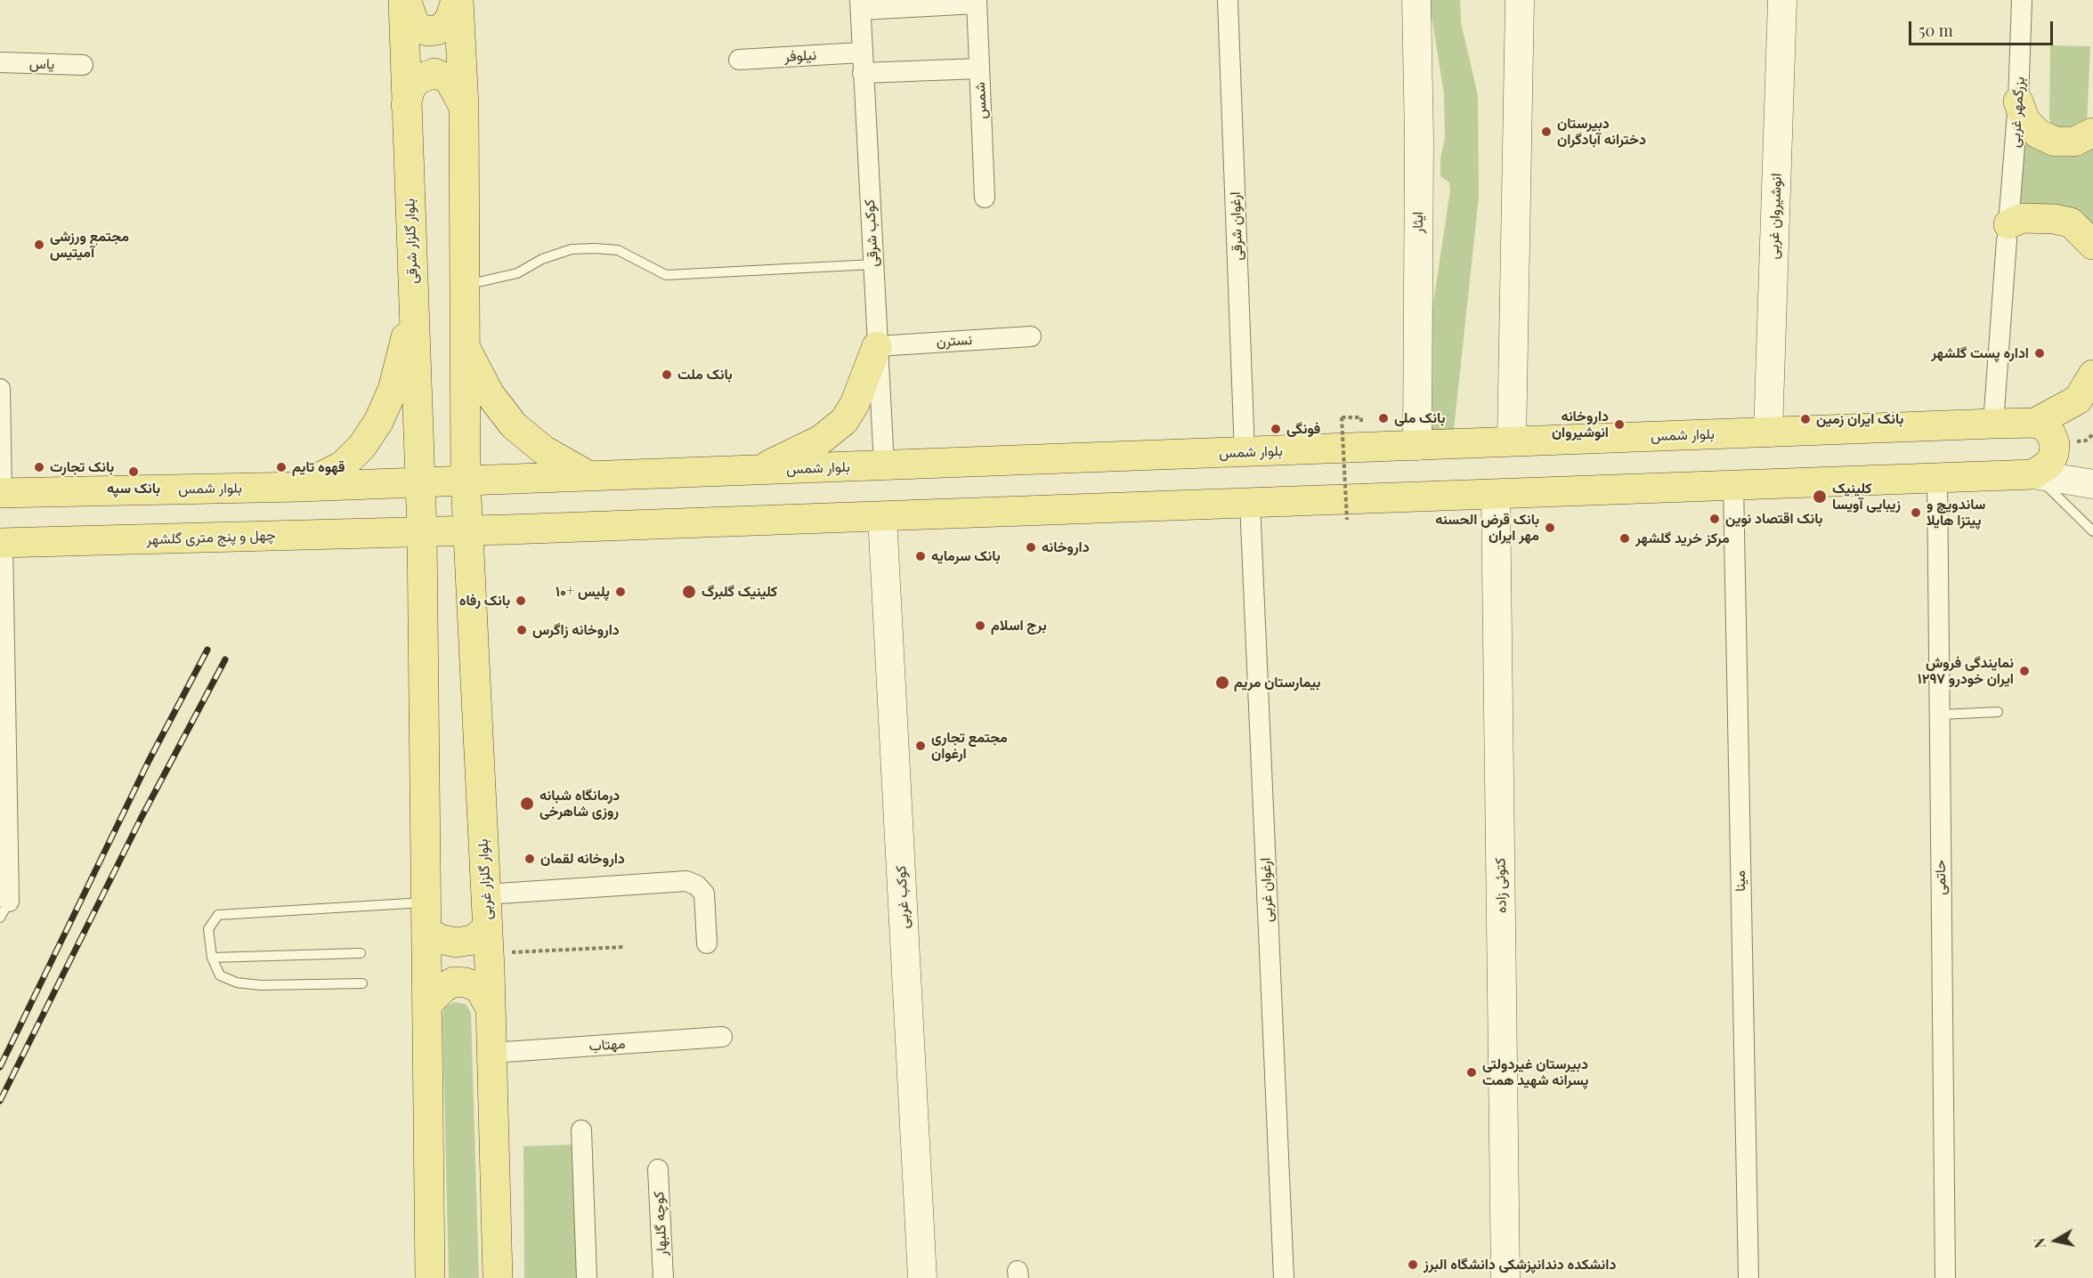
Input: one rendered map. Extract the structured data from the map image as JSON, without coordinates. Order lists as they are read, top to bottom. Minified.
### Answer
{"streets":{"main road":["بلوار گلزار شرقی","بلوار شمس","چهل و پنج متری گلشهر","بلوار گلزار غربی"],"street":["نیلوفر","یاس","شمس","بزرگمهر غربی","انوشیروان غربی","ایثار","ارغوان شرقی","کوکب شرقی","نسترن","حاتمی","مینا","کتوئی زاده","ارغوان غربی","کوکب غربی","مهتاب","کوچه گلبهار"]},"crossings":[["نیلوفر","کوکب شرقی"],["شمس","کوکب شرقی"],["بزرگمهر غربی","بلوار شمس"],["انوشیروان غربی","بلوار شمس"],["ایثار","بلوار شمس"],["ارغوان شرقی","بلوار شمس"],["کوکب شرقی","نسترن"],["کوکب شرقی","بلوار شمس"],["بلوار گلزار شرقی","بلوار شمس"],["بلوار شمس","بلوار گلزار غربی"],["چهل و پنج متری گلشهر","بلوار گلزار غربی"],["بلوار گلزار غربی","مهتاب"]],"places":["دبيرستان دخترانه آبادگران","مجتمع ورزشی آمیتیس","اداره پست گلشهر","بانک ملت","بانک ملی","بانک ایران زمین","داروخانه انوشیروان","فونگی","بانک تجارت","قهوه تایم","بانک سپه","کلینیک زیبایی آویسا","ساندویچ و پیتزا هایلا","بانک اقتصاد نوین","بانک قرض الحسنه مهر ایران","مرکز خرید گلشهر","داروخانه","بانک سرمایه","پلیس +۱۰","کلینیک گلبرگ","بانک رفاه","برج اسلام","داروخانه زاگرس","نمایندگی فروش ایران خودرو ۱۲۹۷","بیمارستان مریم","مجتمع تجاری ارغوان","درمانگاه شبانه روزی شاهرخی","داروخانه لقمان","دبیرستان غیردولتی پسرانه شهید همت","دانشکده دندانپزشکی دانشگاه البرز"],"scale_bar":"50 m","north":"left"}
